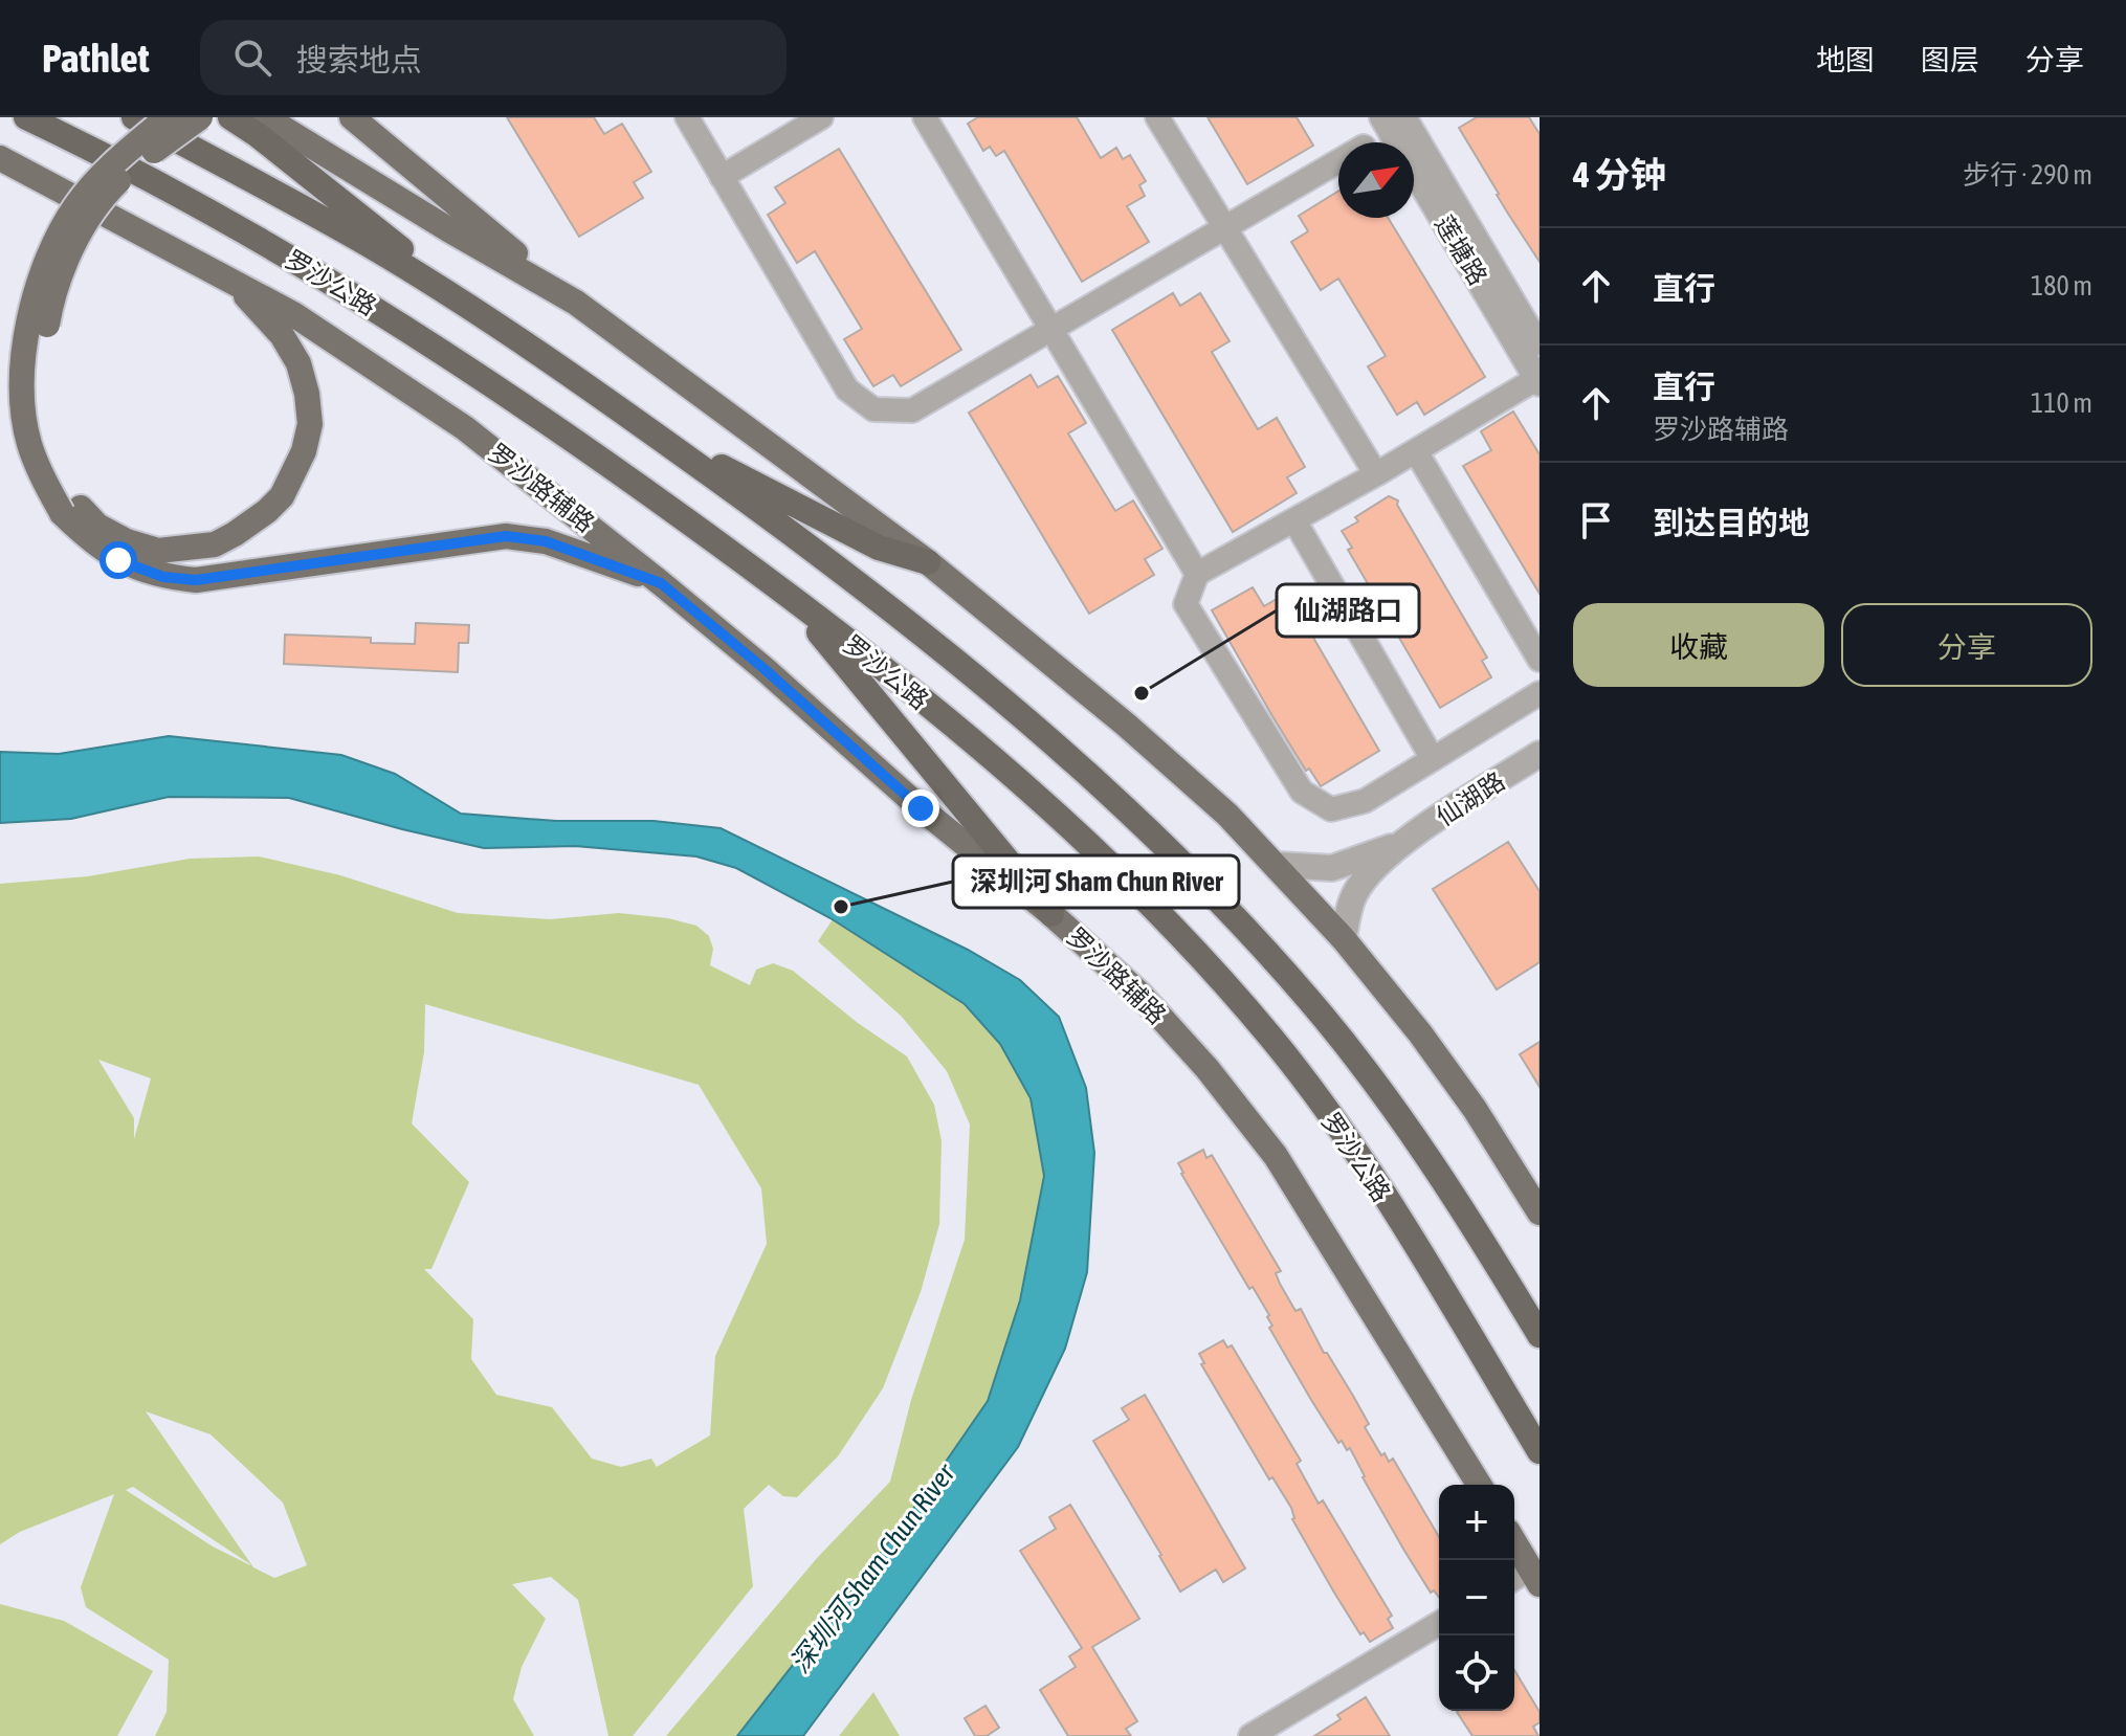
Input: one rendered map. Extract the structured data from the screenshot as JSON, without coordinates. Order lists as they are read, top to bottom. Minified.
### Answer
{"streets":{"highway":["罗沙公路"],"main road":["罗沙路辅路"],"street":["莲塘路","仙湖路"]},"water":["深圳河 Sham Chun River"],"places":["仙湖路口","深圳河 Sham Chun River"],"north":"top right","page":{"header":"Pathlet","search":"搜索地点","nav":["地图","图层","分享"],"heading":["4 分钟","步行 · 290 m"],"list":[["直行","180 m"],["直行","罗沙路辅路","110 m"],"到达目的地"],"buttons":["收藏","分享"],"map_buttons":["+","−"]}}
